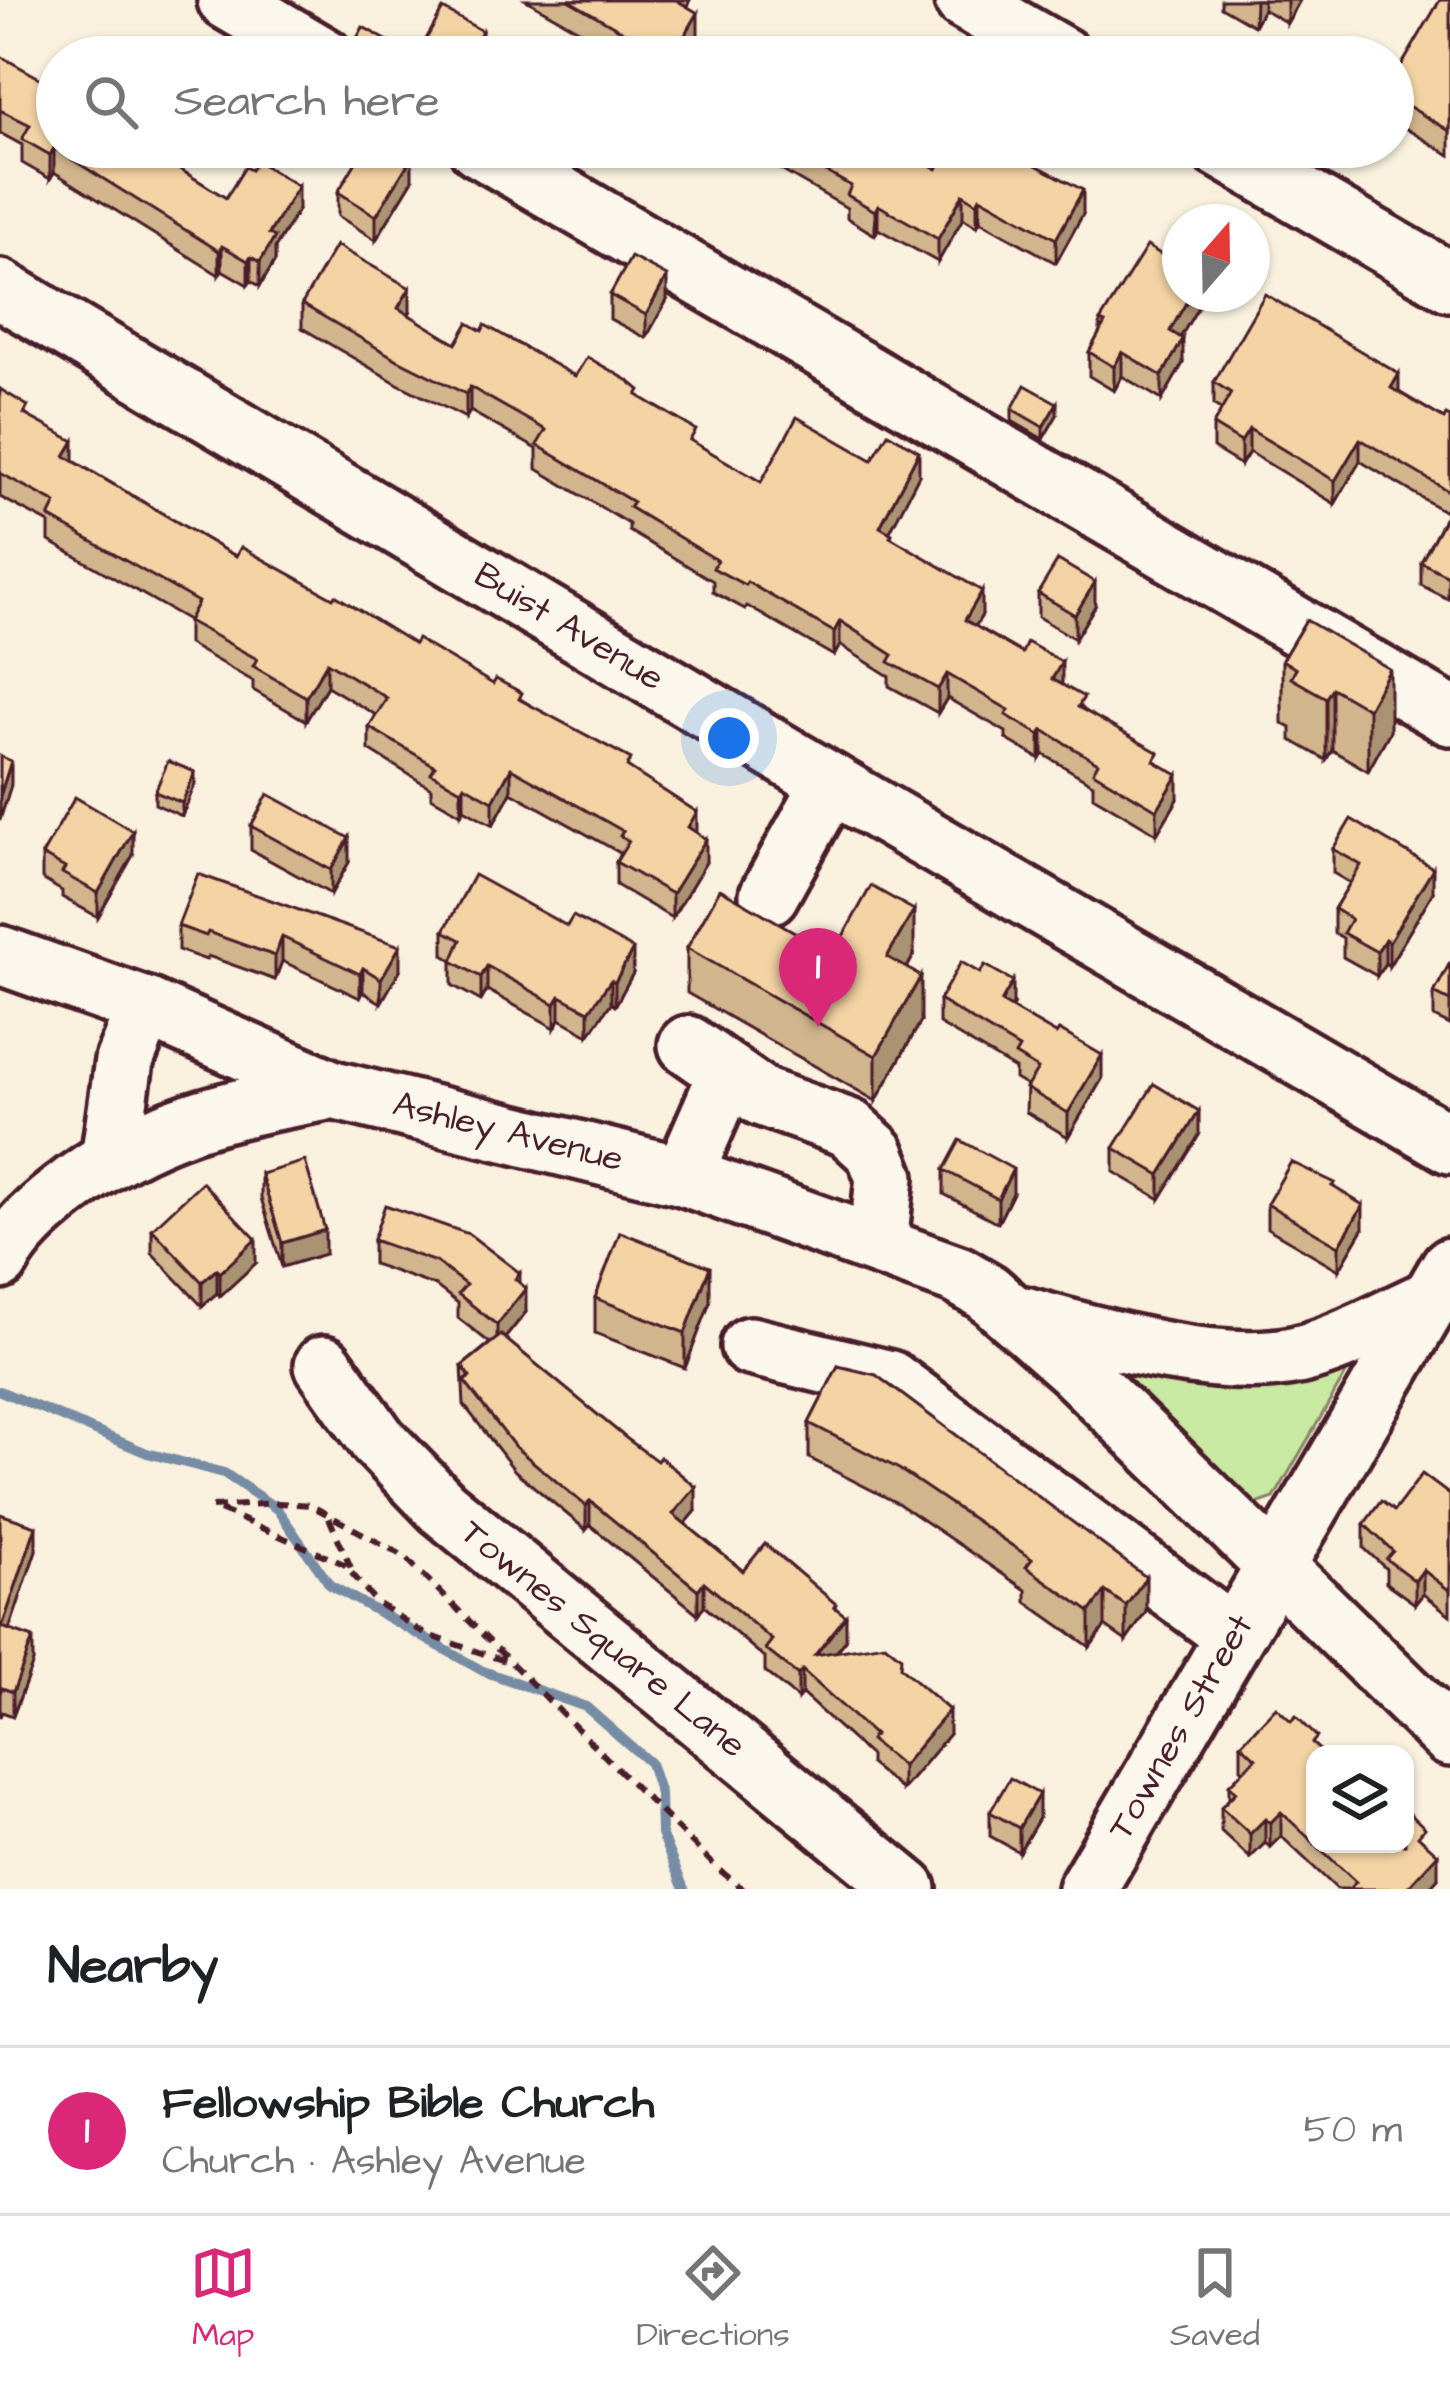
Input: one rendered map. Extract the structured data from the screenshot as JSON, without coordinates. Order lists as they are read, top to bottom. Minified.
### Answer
{"streets":{"street":["Buist Avenue","Ashley Avenue","Townes Square Lane","Townes Street"]},"crossings":[["Ashley Avenue","Townes Street"]],"north":"top","page":{"search":"Search here","pins":"1","heading":"Nearby","list":[{"mark":"1","name":"Fellowship Bible Church","note":"Church · Ashley Avenue","value":"50 m"}],"nav":["Map","Directions","Saved"]}}
